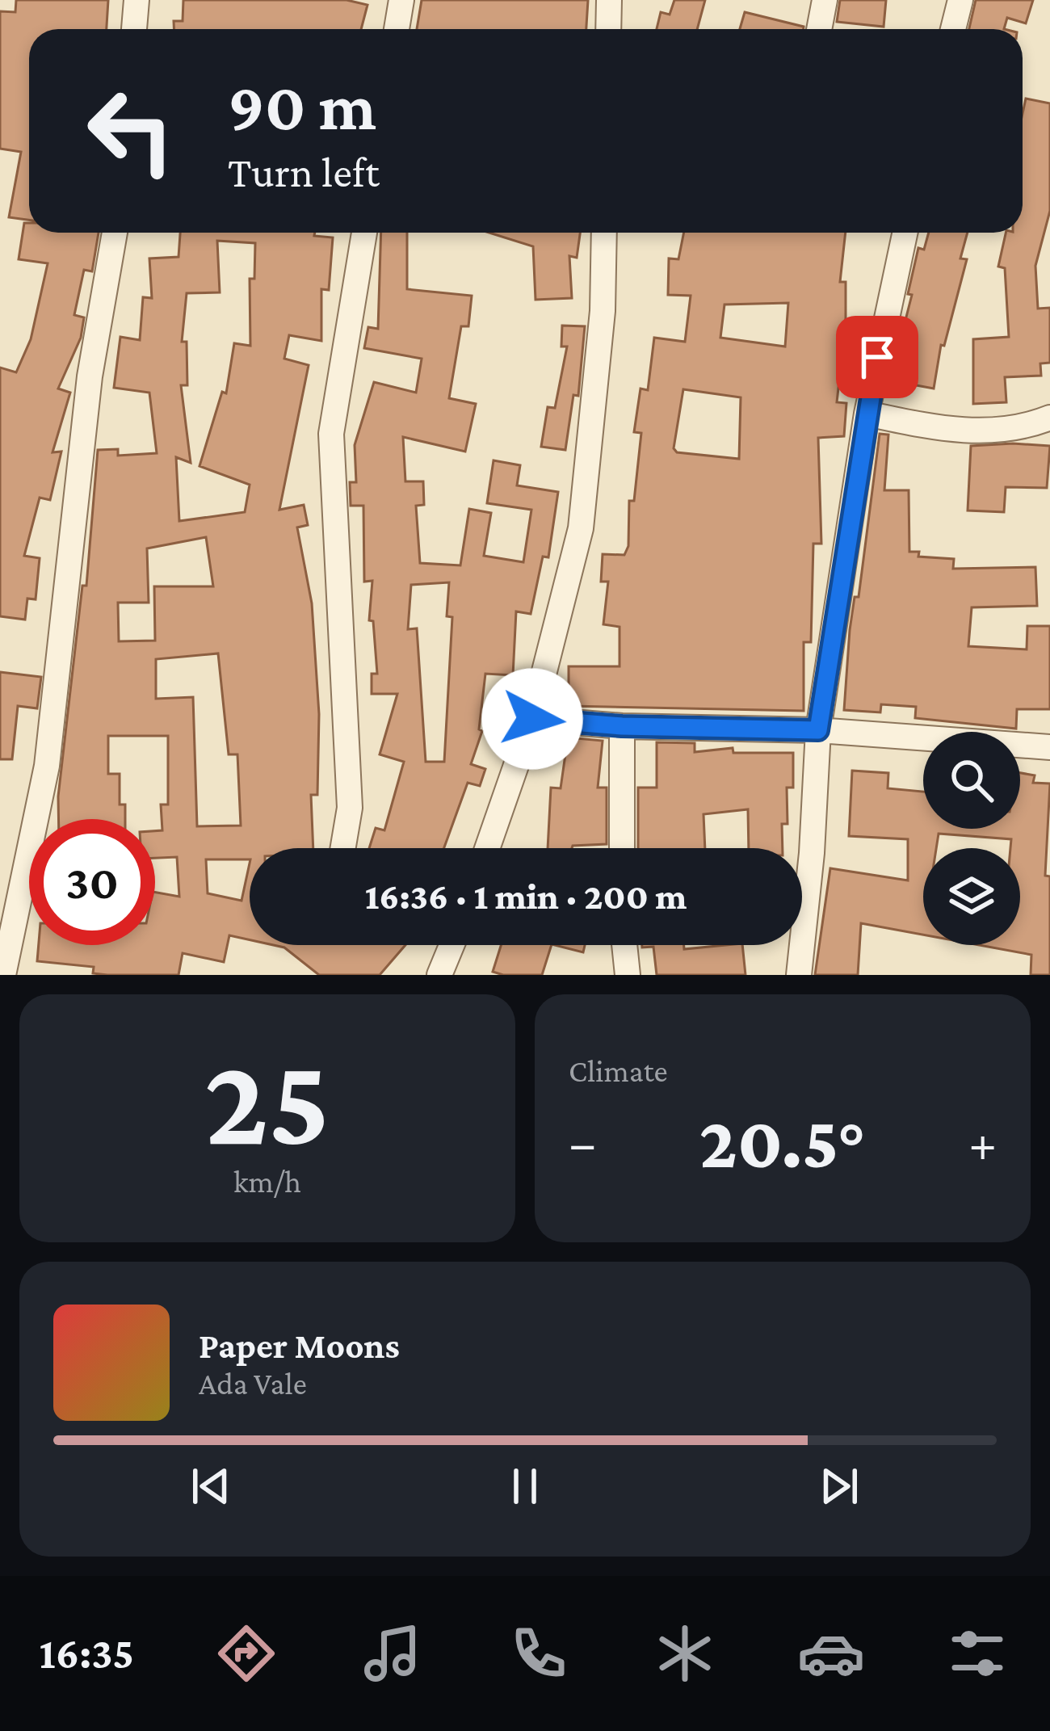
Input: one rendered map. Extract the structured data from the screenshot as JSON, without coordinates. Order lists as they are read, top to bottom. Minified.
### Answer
{"page":{"turn":["90 m","Turn left"],"limit":"30","trip":"16:36 · 1 min · 200 m","tile":[["25","km/h"],"Climate"],"heat":["−","20.5°","+"],"song":["Paper Moons","Ada Vale"],"tabs":"16:35"}}
